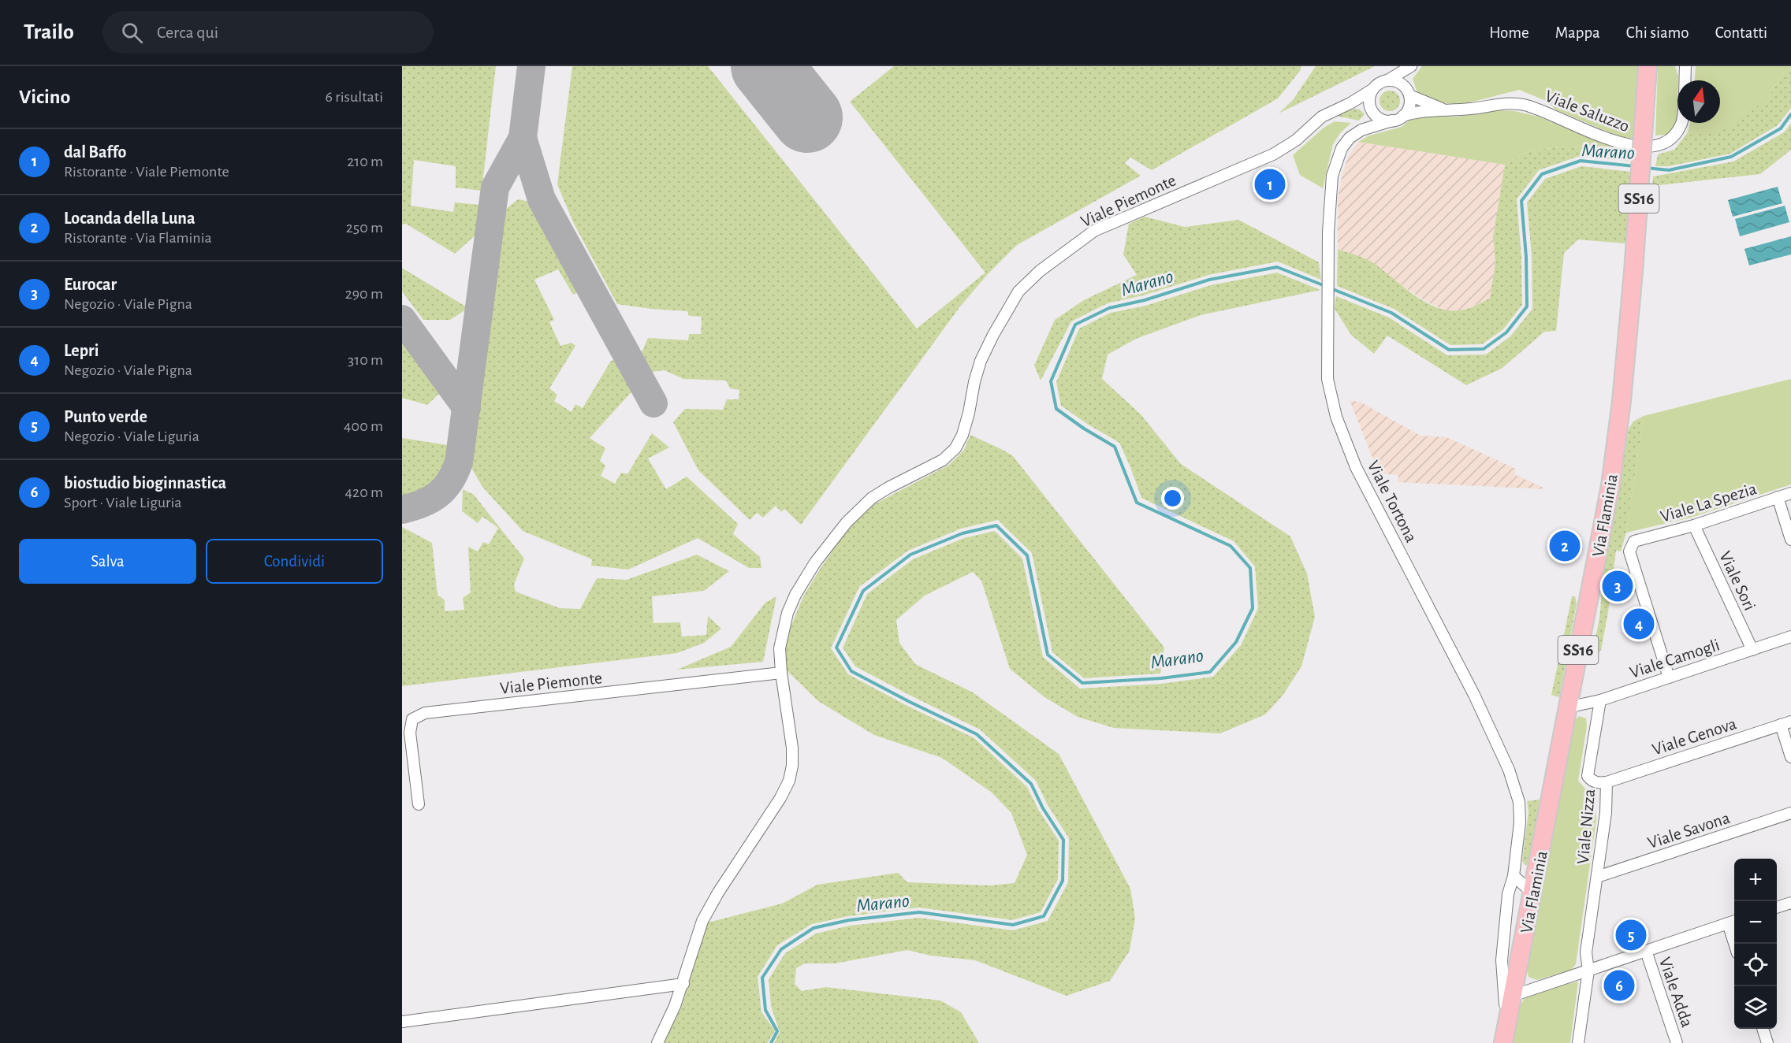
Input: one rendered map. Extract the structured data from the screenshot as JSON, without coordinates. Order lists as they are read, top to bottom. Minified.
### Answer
{"streets":{"main road":["SS16","Via Flaminia"],"street":["Viale Saluzzo","Viale Piemonte","Viale Tortona","Viale La Spezia","Viale Sori","Viale Camogli","Viale Genova","Viale Nizza","Viale Savona","Viale Adda"]},"crossings":[["Viale Saluzzo","Viale Piemonte"],["Viale Saluzzo","Viale Tortona"],["Viale Piemonte","Viale Tortona"],["Viale Tortona","Via Flaminia"],["Viale La Spezia","Viale Sori"],["Viale La Spezia","Viale Camogli"],["Via Flaminia","Viale Camogli"],["Viale Sori","Viale Camogli"],["Viale Camogli","Viale Nizza"],["Viale Genova","Viale Nizza"],["Viale Nizza","Viale Savona"]],"water":["Marano"],"north":"top","page":{"header":"Trailo","search":"Cerca qui","nav":["Home","Mappa","Chi siamo","Contatti"],"heading":["Vicino","6 risultati"],"list":[{"mark":"1","name":"dal Baffo","note":"Ristorante · Viale Piemonte","value":"210 m"},{"mark":"2","name":"Locanda della Luna","note":"Ristorante · Via Flaminia","value":"250 m"},{"mark":"3","name":"Eurocar","note":"Negozio · Viale Pigna","value":"290 m"},{"mark":"4","name":"Lepri","note":"Negozio · Viale Pigna","value":"310 m"},{"mark":"5","name":"Punto verde","note":"Negozio · Viale Liguria","value":"400 m"},{"mark":"6","name":"biostudio bioginnastica","note":"Sport · Viale Liguria","value":"420 m"}],"pins":["1","2","3","4","5","6"],"buttons":["Salva","Condividi"],"map_buttons":["+","−"]}}
